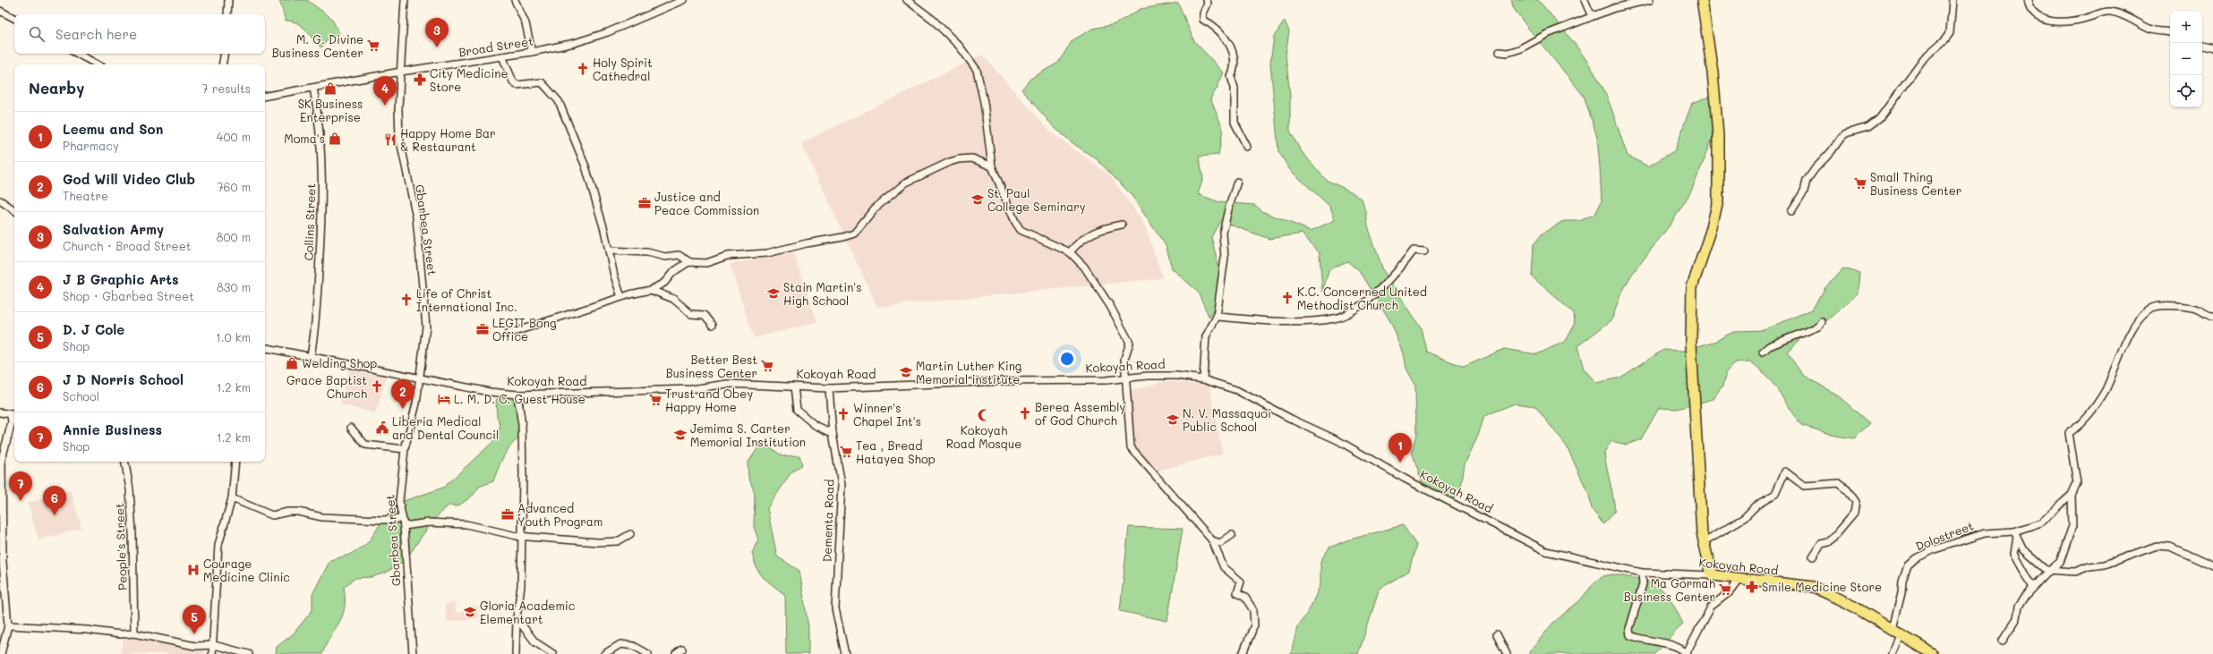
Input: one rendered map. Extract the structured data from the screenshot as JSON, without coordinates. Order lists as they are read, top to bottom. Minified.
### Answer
{"streets":{"main road":["Kokoyah Road"],"street":["Broad Street","Collins Street","Gbarbea Street","Dementa Road","Dolostreet","People's Street"]},"crossings":[["Broad Street","Collins Street"],["Broad Street","Gbarbea Street"],["Collins Street","Kokoyah Road"],["Gbarbea Street","Kokoyah Road"],["Kokoyah Road","Dementa Road"],["Kokoyah Road","Dolostreet"]],"places":{"supermarket":["M. G. Divine Business Center","Small Thing Business Center","Better Best Business Center","Trust and Obey Happy Home","Tea , Bread Hatayea Shop","Ma Gormah Business Center"],"church":["Holy Spirit Cathedral","K.C. Concerned United Methodist Church","Life of Christ International Inc.","Grace Baptist Church","Berea Assembly of God Church","Winner's Chapel Int's"],"pharmacy":["City Medicine Store","Smile Medicine Store"],"shop":["SK Business Enterprise","Moma's","Welding Shop"],"restaurant":["Happy Home Bar & Restaurant"],"school or university":["St. Paul College Seminary","Stain Martin's High School","Martin Luther King Memorial institute","N. V. Massaquoi Public School","Jemima S. Carter Memorial Institution","Gloria Academic Elementart"],"office":["Justice and Peace Commission","LEGIT Bong Office","Advanced Youth Program"],"hotel":["L. M. D. C. Guest House"],"mosque":["Kokoyah Road Mosque"],"public building":["Liberia Medical and Dental Council"],"hospital":["Courage Medicine Clinic"]},"page":{"map_buttons":["+","−"],"search":"Search here","pins":["3","4","2","1","7","6","5"],"heading":["Nearby","7 results"],"list":[{"mark":"1","name":"Leemu and Son","note":"Pharmacy","value":"400 m"},{"mark":"2","name":"God Will Video Club","note":"Theatre","value":"760 m"},{"mark":"3","name":"Salvation Army","note":"Church · Broad Street","value":"800 m"},{"mark":"4","name":"J B Graphic Arts","note":"Shop · Gbarbea Street","value":"830 m"},{"mark":"5","name":"D. J Cole","note":"Shop","value":"1.0 km"},{"mark":"6","name":"J D Norris School","note":"School","value":"1.2 km"},{"mark":"7","name":"Annie Business","note":"Shop","value":"1.2 km"}]}}
